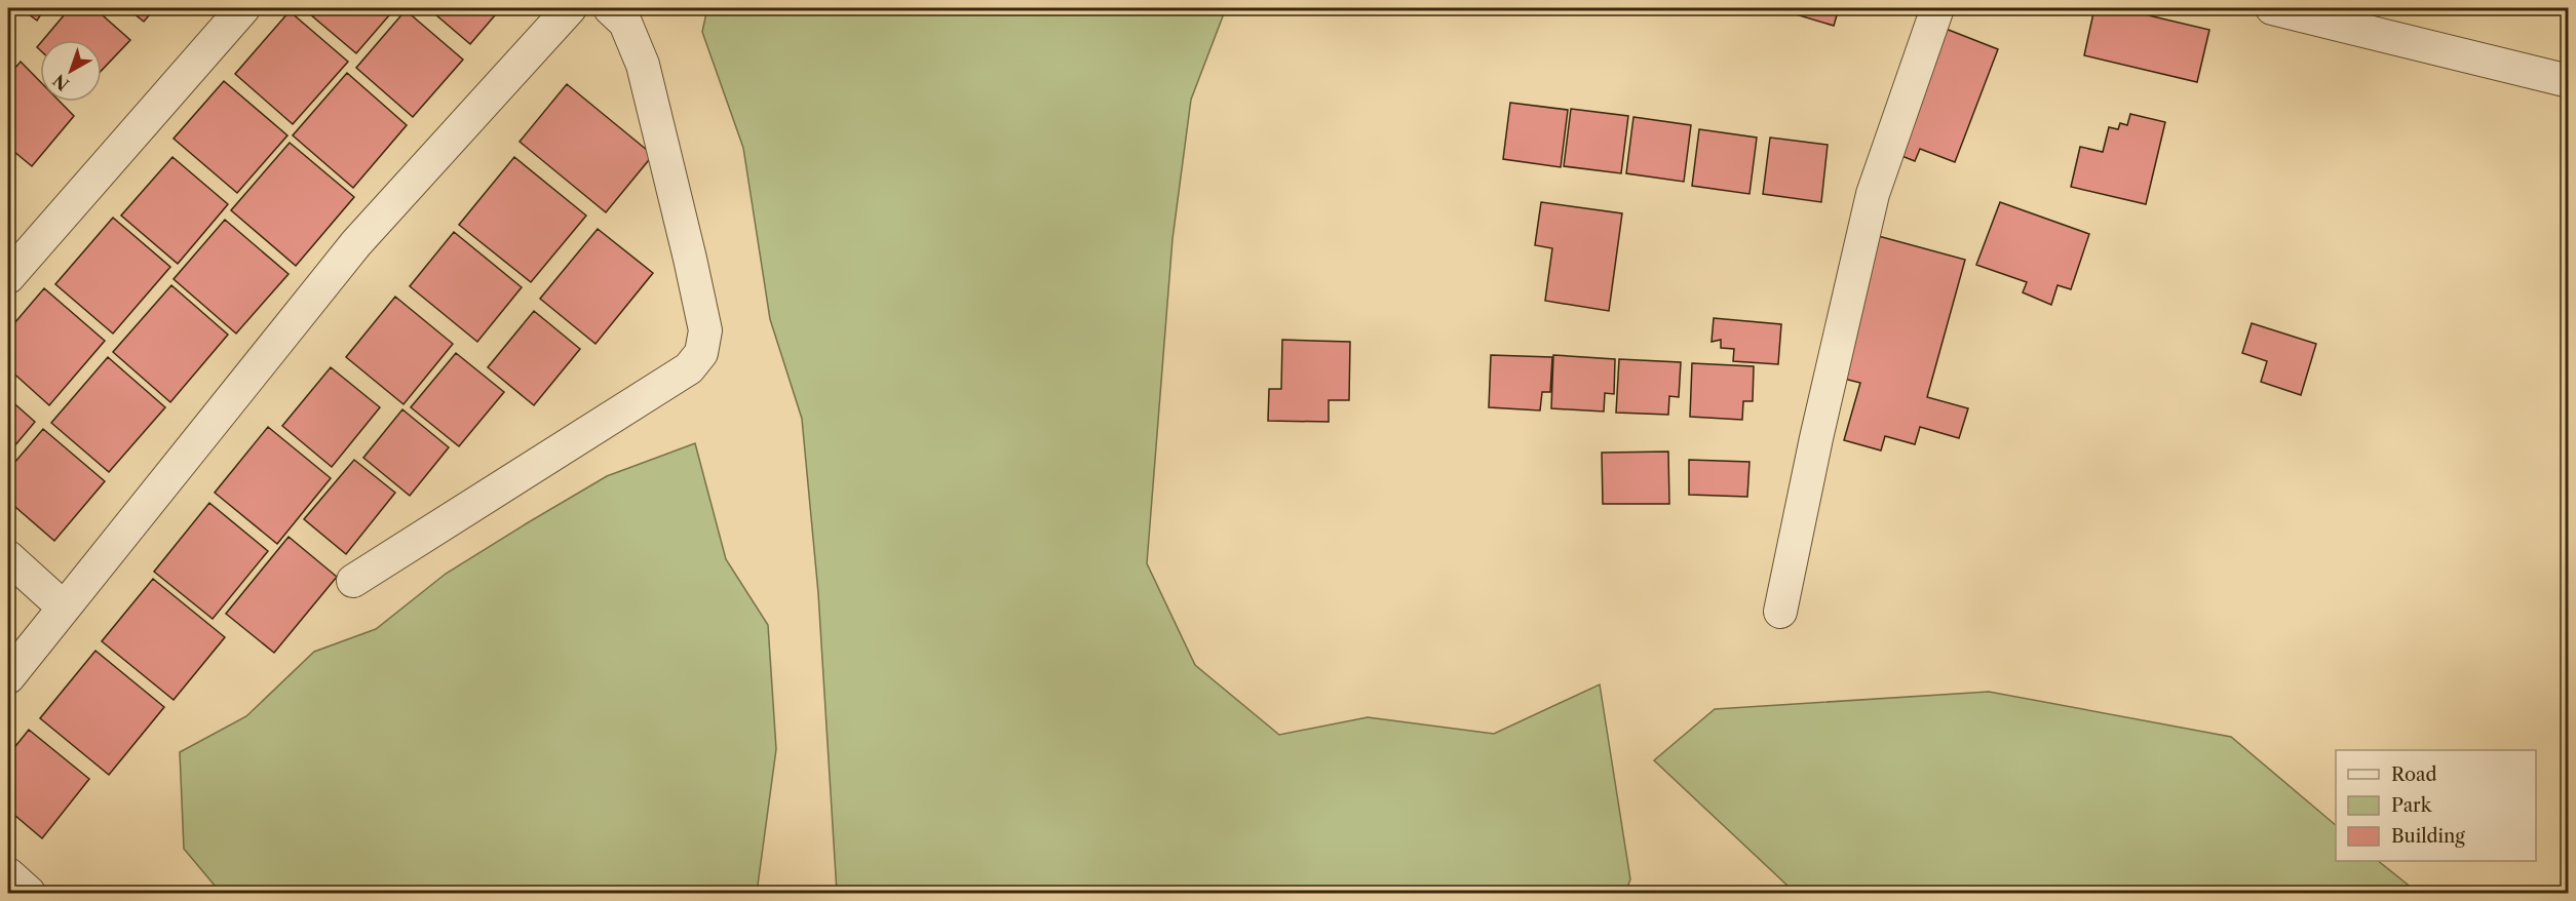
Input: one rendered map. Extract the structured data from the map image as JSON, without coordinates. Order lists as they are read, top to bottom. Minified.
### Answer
{"legend":["Road","Park","Building"],"north":"bottom left"}
